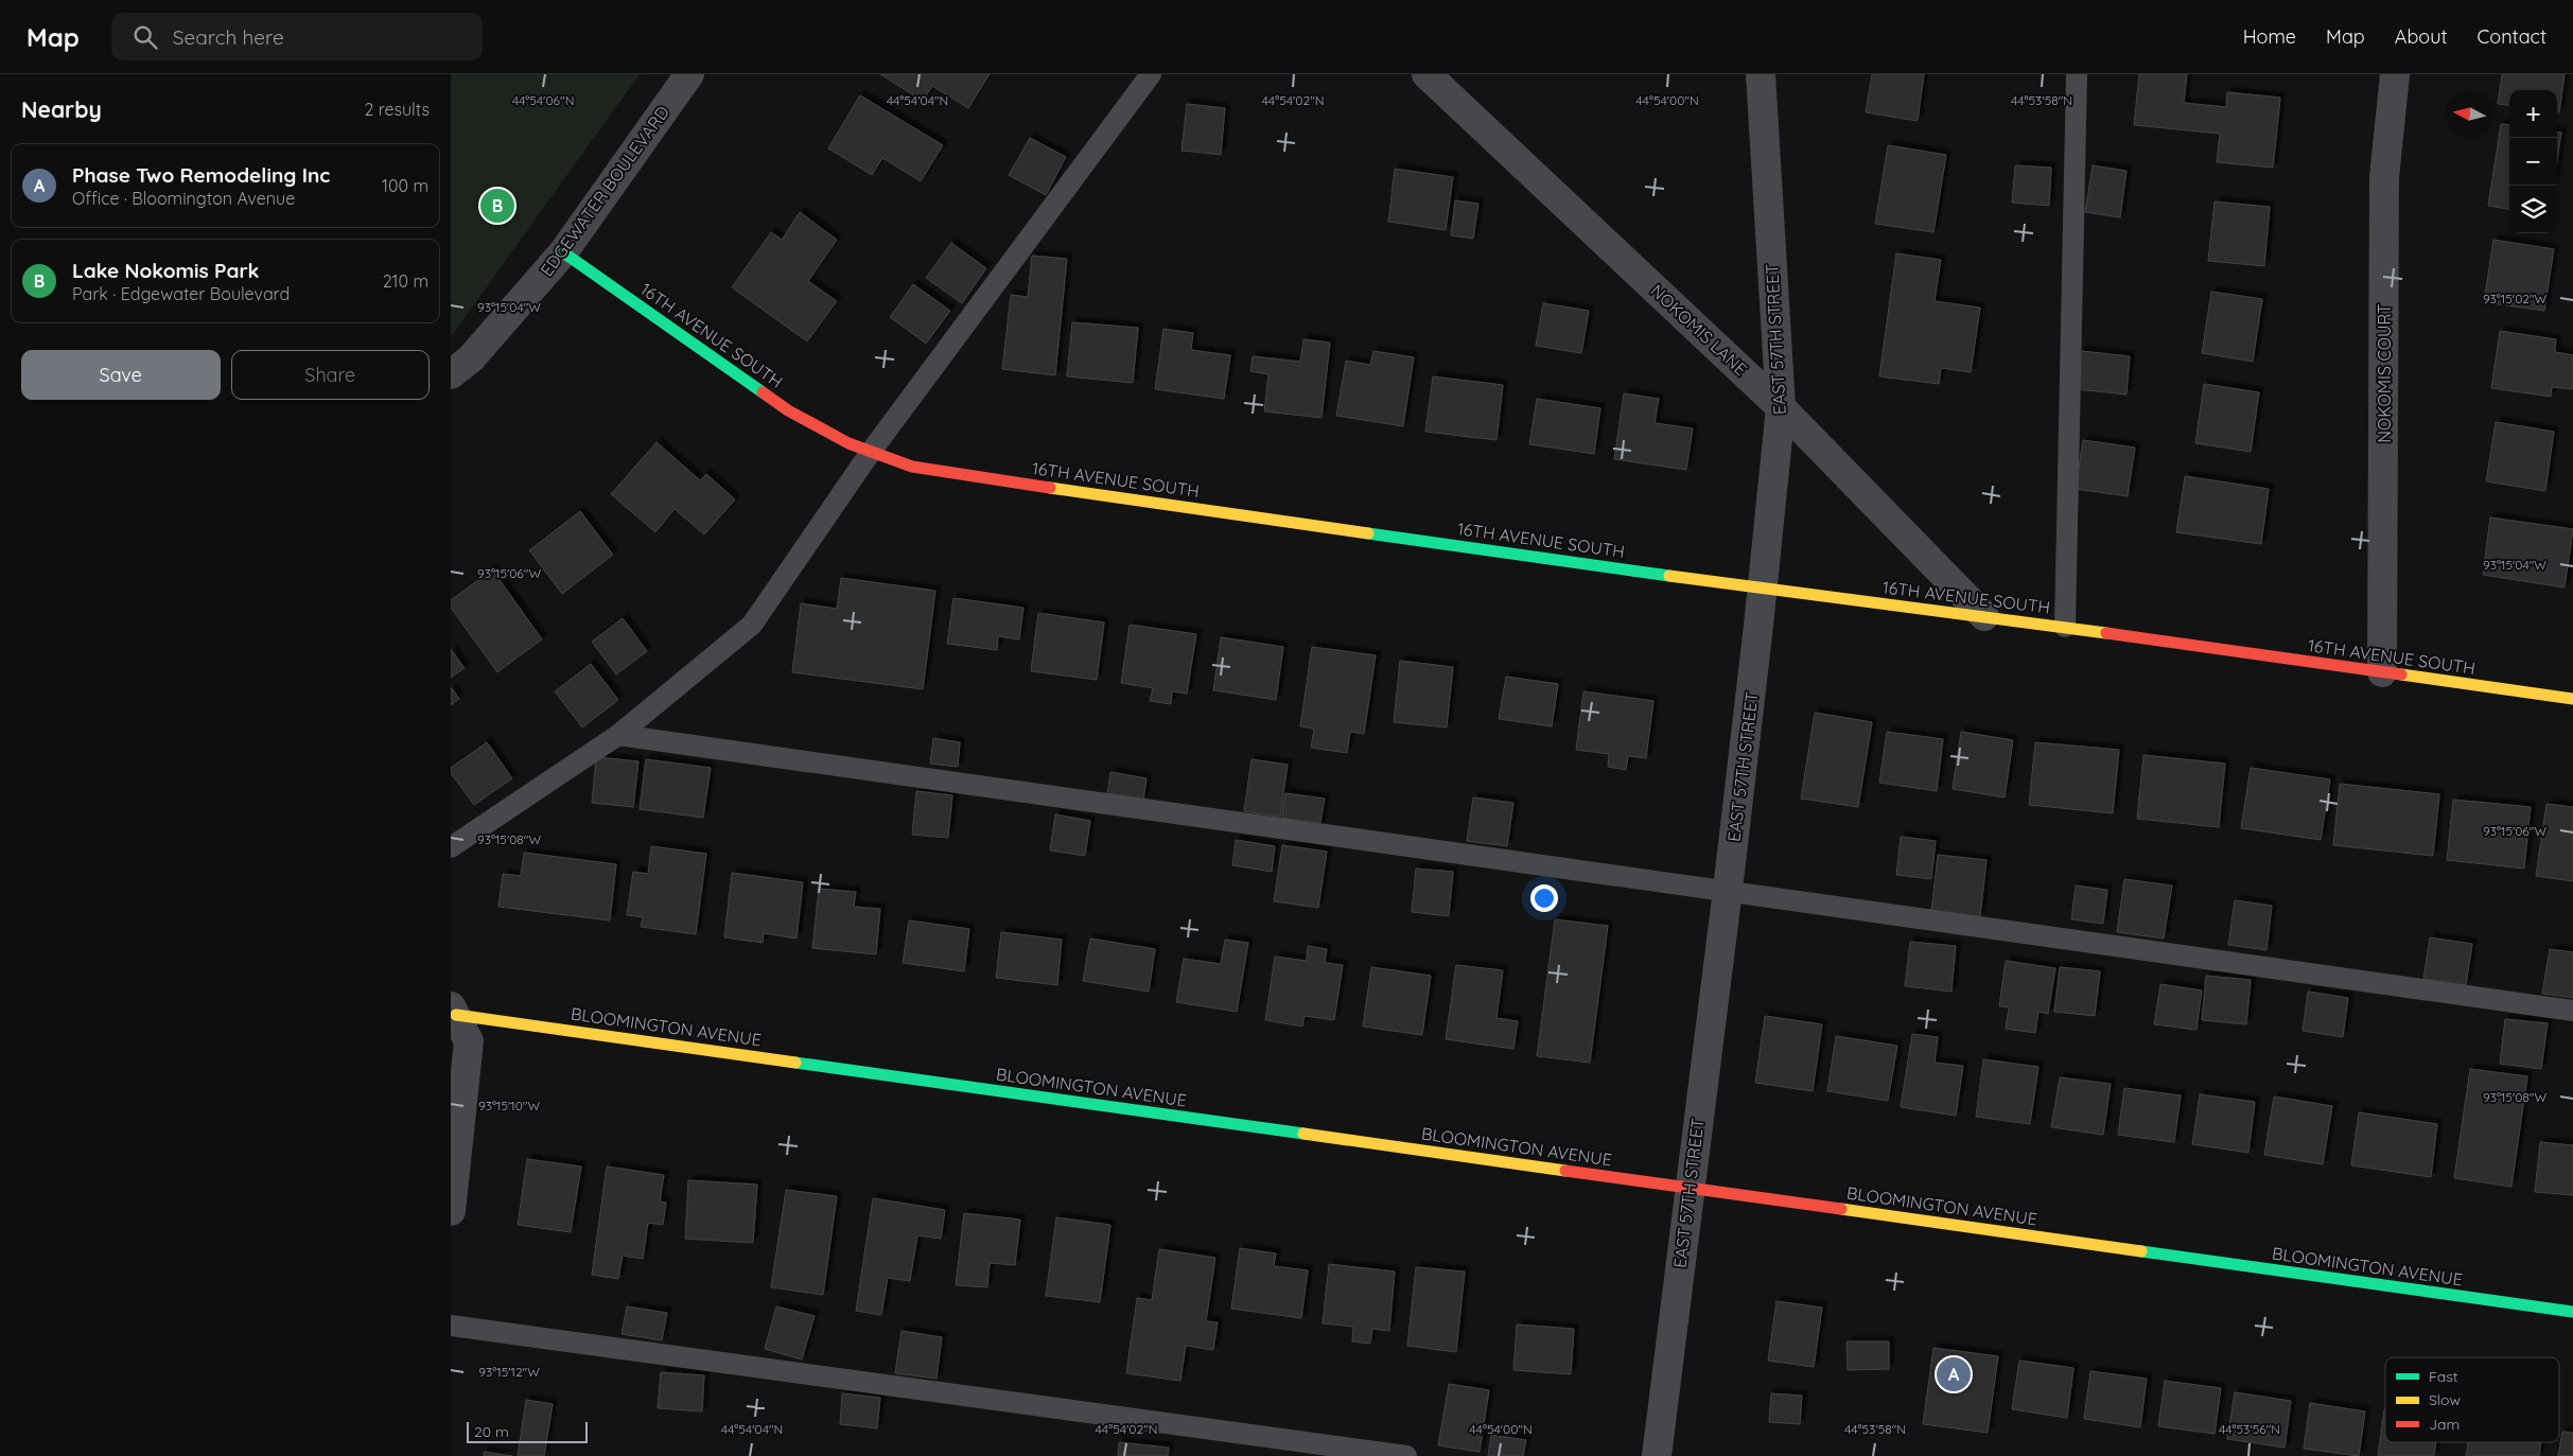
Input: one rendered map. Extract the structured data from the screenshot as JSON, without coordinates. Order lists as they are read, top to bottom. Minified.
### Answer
{"streets":{"street":["EDGEWATER BOULEVARD","NOKOMIS LANE","16TH AVENUE SOUTH","EAST 57TH STREET","NOKOMIS COURT","BLOOMINGTON AVENUE"]},"crossings":[["EDGEWATER BOULEVARD","16TH AVENUE SOUTH"],["NOKOMIS LANE","16TH AVENUE SOUTH"],["NOKOMIS LANE","EAST 57TH STREET"],["16TH AVENUE SOUTH","EAST 57TH STREET"],["16TH AVENUE SOUTH","NOKOMIS COURT"],["EAST 57TH STREET","BLOOMINGTON AVENUE"]],"legend":["Fast","Slow","Jam"],"scale_bar":"20 m","north":"left","page":{"header":"Map","search":"Search here","nav":["Home","Map","About","Contact"],"heading":["Nearby","2 results"],"map_buttons":["+","−"],"list":[{"mark":"A","name":"Phase Two Remodeling Inc","note":"Office · Bloomington Avenue","value":"100 m"},{"mark":"B","name":"Lake Nokomis Park","note":"Park · Edgewater Boulevard","value":"210 m"}],"pins":["B","A"],"buttons":["Save","Share"],"scale":"20 m"},"coordinates":["44°54'04\"N","44°54'02\"N","44°53'58\"N","44°54'06\"N","44°54'00\"N","93°15'02\"W","93°15'04\"W","93°15'06\"W","93°15'08\"W","93°15'10\"W","93°15'12\"W","44°53'56\"N"]}
